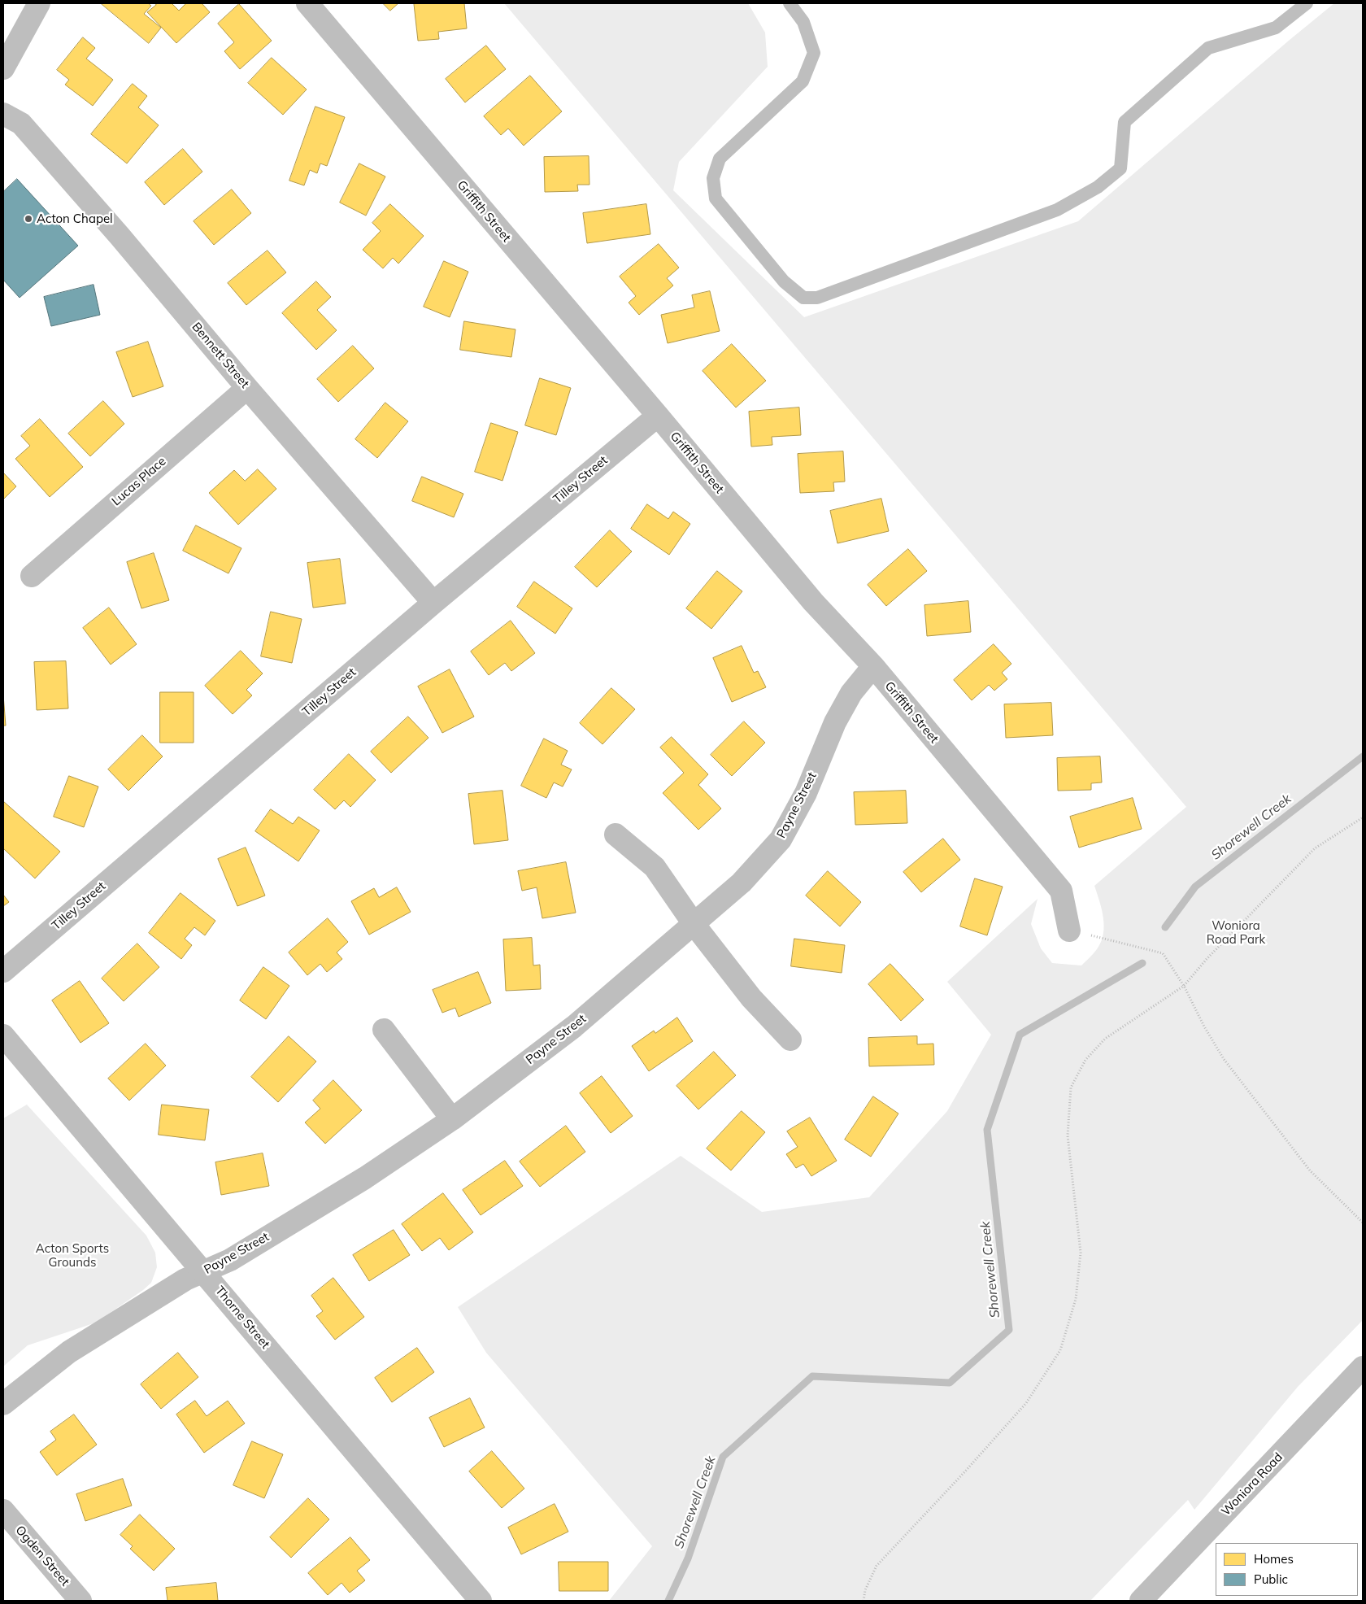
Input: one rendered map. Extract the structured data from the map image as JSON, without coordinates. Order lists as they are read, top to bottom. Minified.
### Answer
{"streets":{"street":["Griffith Street","Bennett Street","Tilley Street","Lucas Place","Payne Street","Thorne Street","Woniora Road","Ogden Street"]},"crossings":[["Griffith Street","Tilley Street"],["Griffith Street","Payne Street"],["Bennett Street","Tilley Street"],["Bennett Street","Lucas Place"],["Payne Street","Thorne Street"]],"water":["Shorewell Creek"],"parks":["Woniora Road Park","Acton Sports Grounds"],"places":["Acton Chapel"],"legend":["Homes","Public"]}
